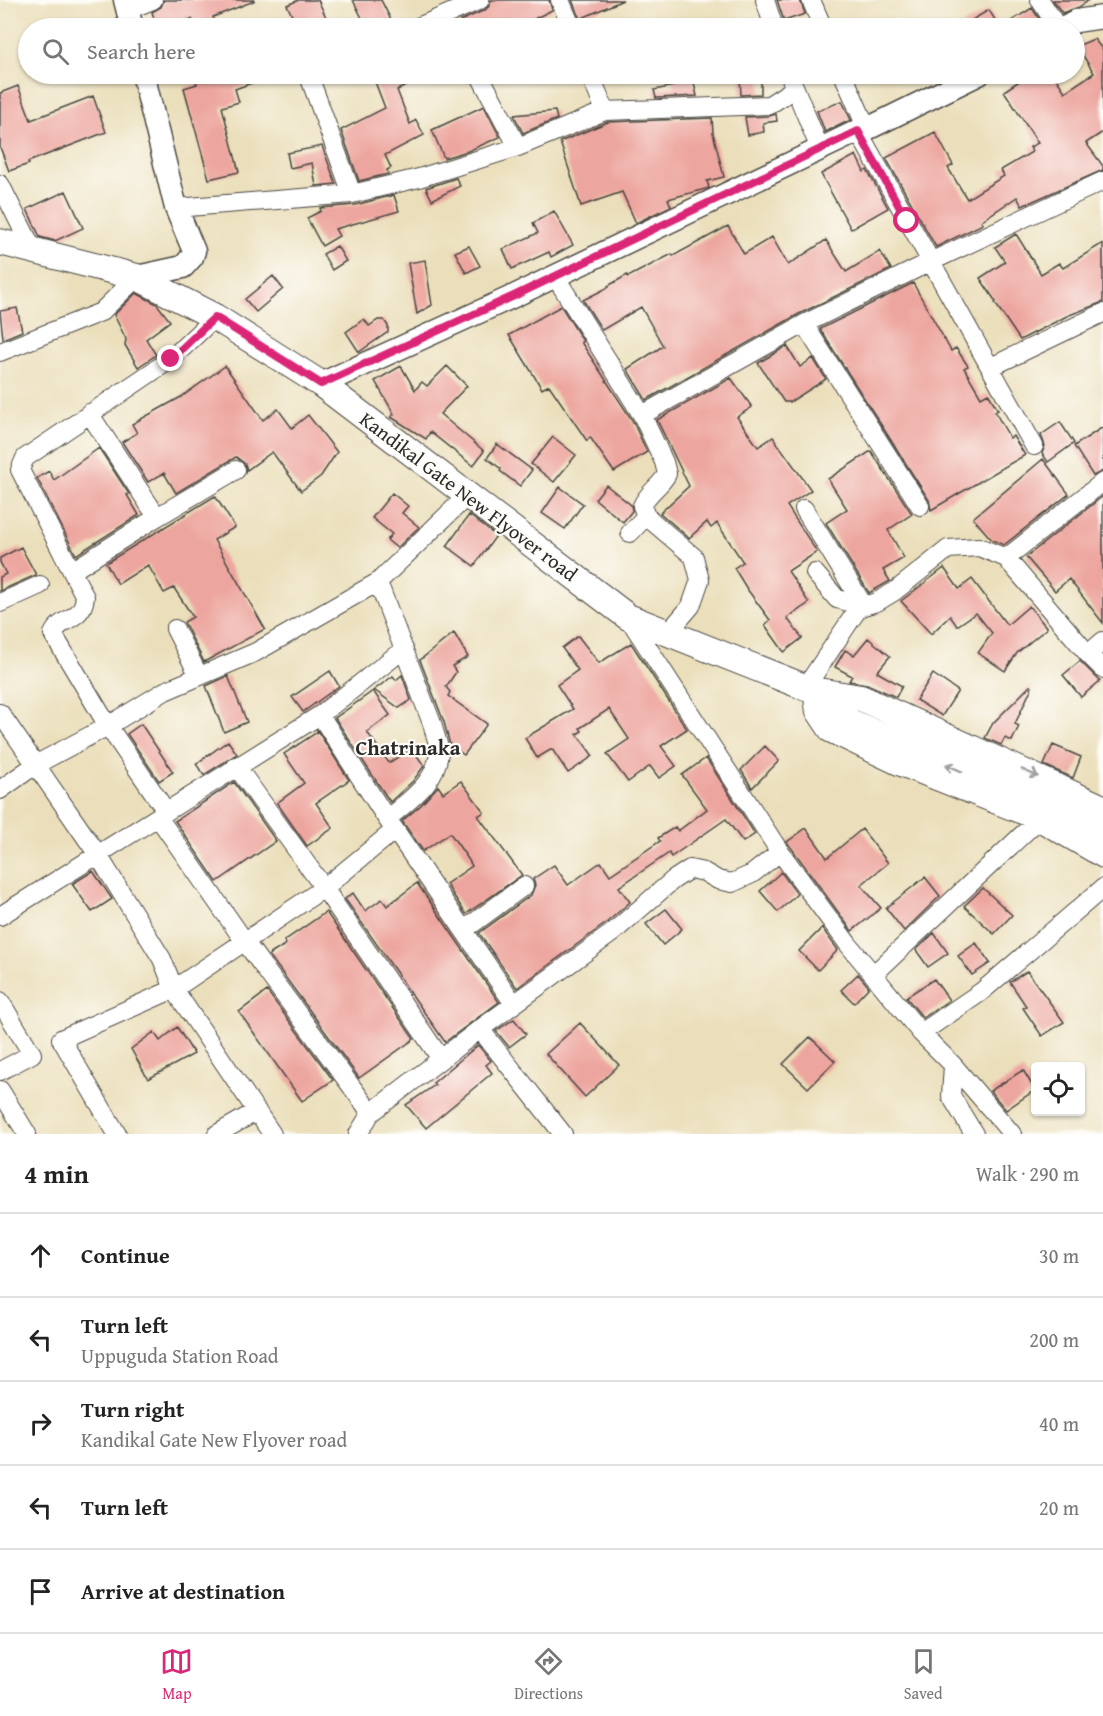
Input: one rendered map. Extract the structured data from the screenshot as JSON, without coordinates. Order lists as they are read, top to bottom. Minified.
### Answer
{"streets":{"main road":["Kandikal Gate New Flyover road"]},"districts":["Chatrinaka"],"page":{"search":"Search here","heading":["4 min","Walk · 290 m"],"list":[["Continue","30 m"],["Turn left","Uppuguda Station Road","200 m"],["Turn right","Kandikal Gate New Flyover road","40 m"],["Turn left","20 m"],"Arrive at destination"],"nav":["Map","Directions","Saved"]}}
